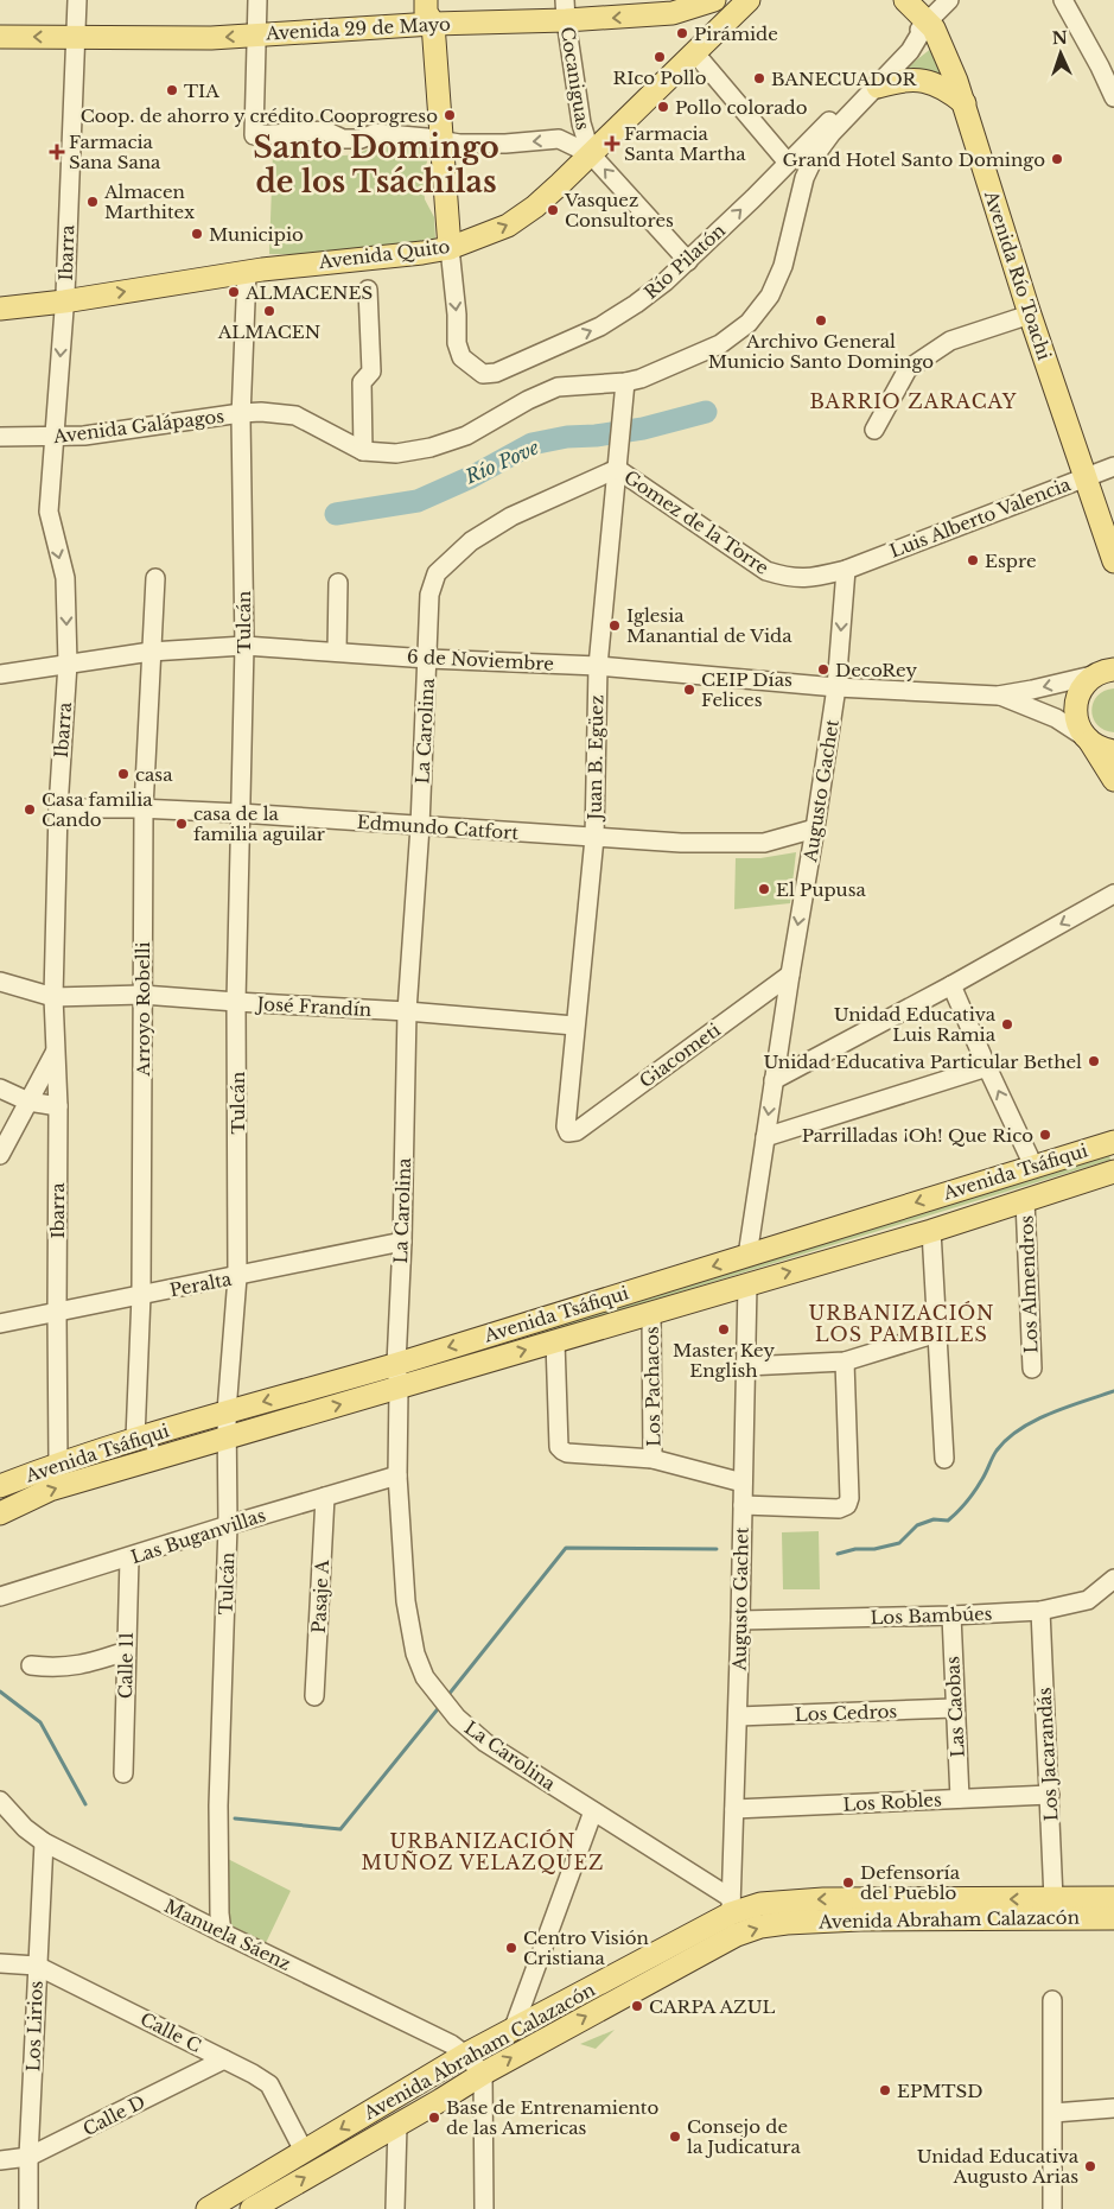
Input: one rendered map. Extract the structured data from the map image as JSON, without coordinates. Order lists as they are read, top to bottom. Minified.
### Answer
{"streets":{"main road":["Avenida 29 de Mayo","Avenida Quito","Avenida Río Toachi","Avenida Tsáfiqui","Avenida Abraham Calazacón"],"street":["Cocaniguas","Ibarra","Río Pilatón","Avenida Galápagos","Luis Alberto Valencia","Gomez de la Torre","Tulcán","6 de Noviembre","La Carolina","Juan B. Egüez","Augusto Gachet","Edmundo Catfort","José Frandín","Arroyo Robelli","Giacometi","Peralta","Los Almendros","Los Pachacos","Las Buganvillas","Pasaje A","Los Bambúes","Calle 11","Las Caobas","Los Cedros","Los Jacarandás","Los Robles","Manuela Sáenz","Los Lirios","Calle C","Calle D"]},"crossings":[["Avenida 29 de Mayo","Cocaniguas"],["Avenida 29 de Mayo","Ibarra"],["Cocaniguas","Avenida Quito"],["Cocaniguas","Río Pilatón"],["Ibarra","Avenida Quito"],["Ibarra","Avenida Galápagos"],["Ibarra","6 de Noviembre"],["Ibarra","Edmundo Catfort"],["Ibarra","José Frandín"],["Ibarra","Avenida Tsáfiqui"],["Ibarra","Peralta"],["Avenida Quito","Río Pilatón"],["Avenida Quito","Tulcán"],["Río Pilatón","Avenida Río Toachi"],["Avenida Río Toachi","Luis Alberto Valencia"],["Avenida Galápagos","Tulcán"],["Luis Alberto Valencia","Gomez de la Torre"],["Luis Alberto Valencia","Augusto Gachet"],["Gomez de la Torre","La Carolina"],["Gomez de la Torre","Juan B. Egüez"],["Gomez de la Torre","Augusto Gachet"],["Tulcán","6 de Noviembre"],["Tulcán","Edmundo Catfort"],["Tulcán","José Frandín"],["Tulcán","Avenida Tsáfiqui"],["Tulcán","Peralta"],["Tulcán","Las Buganvillas"],["Tulcán","Manuela Sáenz"],["6 de Noviembre","La Carolina"],["6 de Noviembre","Juan B. Egüez"],["6 de Noviembre","Augusto Gachet"],["6 de Noviembre","Arroyo Robelli"],["La Carolina","Juan B. Egüez"],["La Carolina","Augusto Gachet"],["La Carolina","Edmundo Catfort"],["La Carolina","José Frandín"],["La Carolina","Avenida Tsáfiqui"],["La Carolina","Peralta"],["La Carolina","Las Buganvillas"],["La Carolina","Avenida Abraham Calazacón"],["Juan B. Egüez","Edmundo Catfort"],["Juan B. Egüez","José Frandín"],["Juan B. Egüez","Giacometi"],["Augusto Gachet","Edmundo Catfort"],["Augusto Gachet","Giacometi"],["Augusto Gachet","Avenida Tsáfiqui"],["Augusto Gachet","Los Bambúes"],["Augusto Gachet","Los Cedros"],["Augusto Gachet","Los Robles"],["Augusto Gachet","Avenida Abraham Calazacón"],["Edmundo Catfort","Arroyo Robelli"],["José Frandín","Arroyo Robelli"],["Arroyo Robelli","Avenida Tsáfiqui"],["Arroyo Robelli","Peralta"],["Avenida Tsáfiqui","Los Almendros"],["Avenida Tsáfiqui","Los Pachacos"],["Las Buganvillas","Pasaje A"],["Las Buganvillas","Calle 11"],["Los Bambúes","Las Caobas"],["Los Bambúes","Los Jacarandás"],["Las Caobas","Los Cedros"],["Las Caobas","Los Robles"],["Los Jacarandás","Los Robles"],["Los Jacarandás","Avenida Abraham Calazacón"],["Avenida Abraham Calazacón","Manuela Sáenz"],["Avenida Abraham Calazacón","Calle C"],["Manuela Sáenz","Los Lirios"],["Los Lirios","Calle C"],["Los Lirios","Calle D"],["Calle C","Calle D"]],"one_way":["Avenida 29 de Mayo","Avenida Quito"],"districts":["Santo Domingo de los Tsáchilas","BARRIO ZARACAY","URBANIZACIÓN LOS PAMBILES","URBANIZACIÓN MUÑOZ VELAZQUEZ"],"water":["Río Pove"],"places":{"other":["Pirámide","RIco Pollo","BANECUADOR","TIA","Pollo colorado","Coop. de ahorro y crédito Cooprogreso","Grand Hotel Santo Domingo","Almacen Marthitex","Vasquez Consultores","Municipio","ALMACENES","ALMACEN","Archivo General Municio Santo Domingo","Espre","Iglesia Manantial de Vida","DecoRey","CEIP Días Felices","casa","Casa familia Cando","casa de la familia aguilar","El Pupusa","Unidad Educativa Luis Ramia","Unidad Educativa Particular Bethel","Parrilladas ¡Oh! Que Rico","Master Key English","Defensoría del Pueblo","Centro Visión Cristiana","CARPA AZUL","EPMTSD","Base de Entrenamiento de las Americas","Consejo de la Judicatura","Unidad Educativa Augusto Arias"],"health":["Farmacia Santa Martha","Farmacia Sana Sana"]},"north":"top"}
